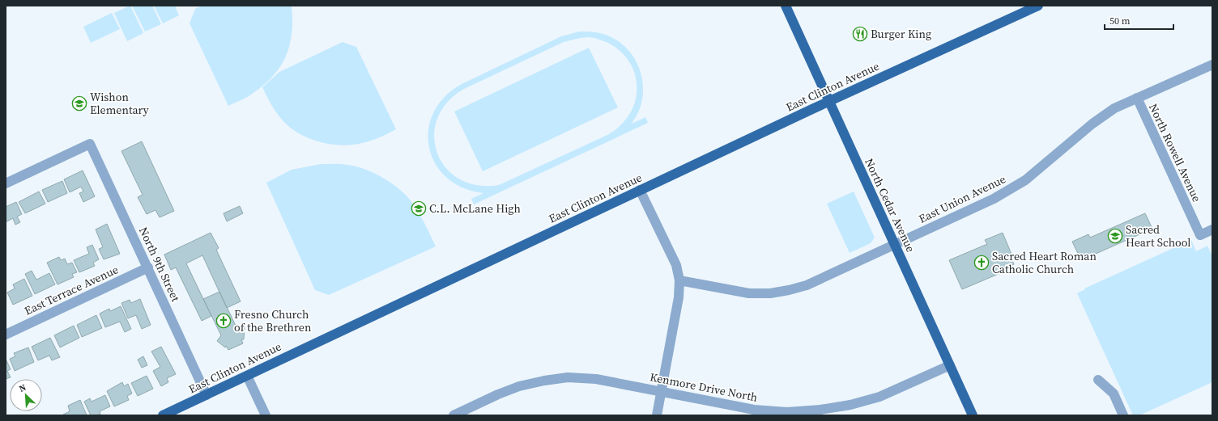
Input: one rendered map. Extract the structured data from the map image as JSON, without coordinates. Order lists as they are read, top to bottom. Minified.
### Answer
{"streets":{"main road":["East Clinton Avenue","North Cedar Avenue"],"street":["North Rowell Avenue","East Union Avenue","North 9th Street","East Terrace Avenue","Kenmore Drive North"]},"crossings":[["East Clinton Avenue","North Cedar Avenue"],["East Clinton Avenue","North 9th Street"],["North Rowell Avenue","East Union Avenue"],["East Union Avenue","North Cedar Avenue"],["North Cedar Avenue","Kenmore Drive North"],["North 9th Street","East Terrace Avenue"]],"places":{"restaurant":["Burger King"],"school or university":["Wishon Elementary","C.L. McLane High","Sacred Heart School"],"church":["Sacred Heart Roman Catholic Church","Fresno Church of the Brethren"]},"scale_bar":"50 m","north":"top left"}
